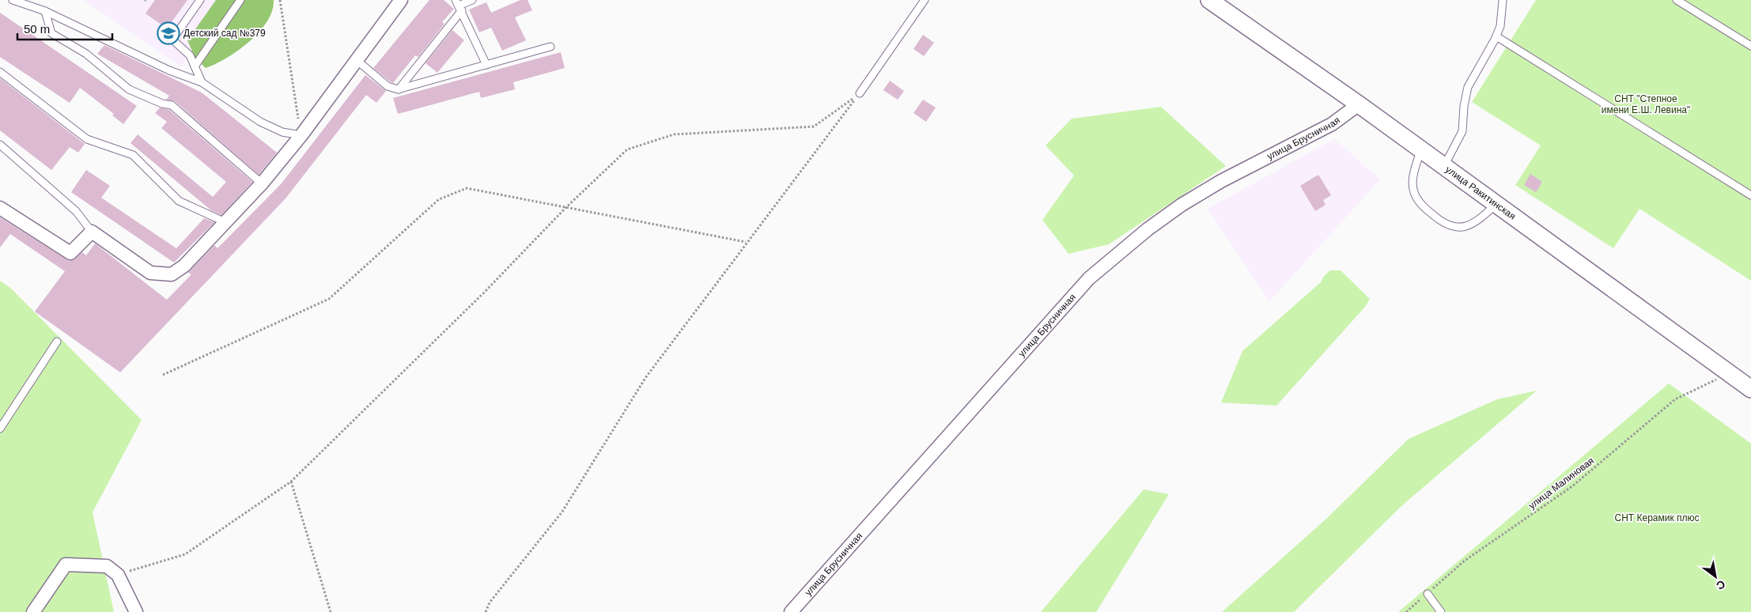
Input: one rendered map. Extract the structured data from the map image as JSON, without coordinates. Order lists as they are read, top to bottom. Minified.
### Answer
{"streets":{"street":["улица Брусничная","улица Ракитинская"],"path":["улица Малиновая"]},"crossings":[["улица Брусничная","улица Ракитинская"],["улица Ракитинская","улица Малиновая"]],"parks":["СНТ \"Степное имени Е.Ш. Левина\"","СНТ Керамик плюс"],"places":{"school or university":["Детский сад №379"]},"scale_bar":"50 m","north":"bottom right"}
